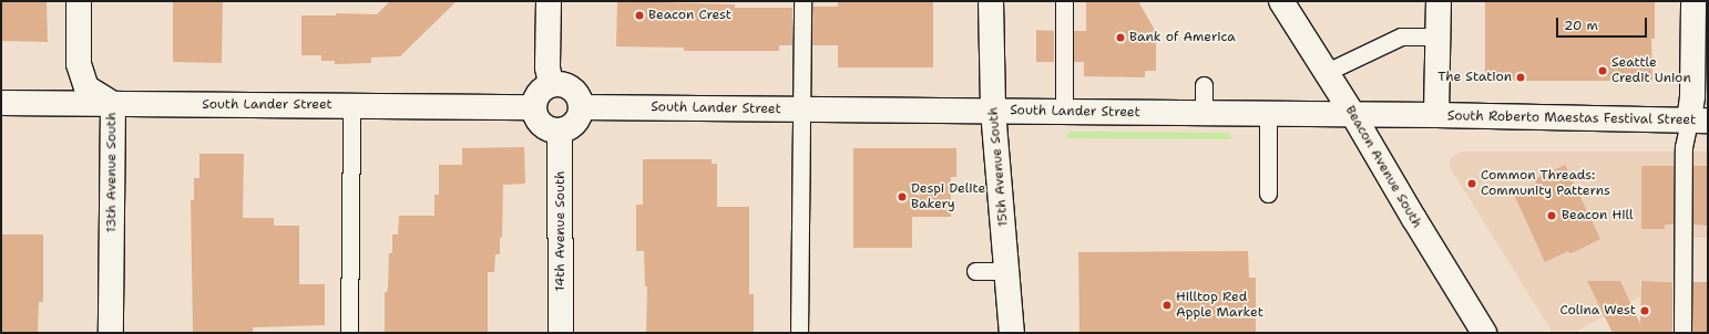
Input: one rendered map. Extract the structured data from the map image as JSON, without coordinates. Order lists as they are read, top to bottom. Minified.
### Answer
{"streets":{"street":["South Lander Street","South Roberto Maestas Festival Street","15th Avenue South","Beacon Avenue South","13th Avenue South","14th Avenue South"]},"crossings":[["South Lander Street","South Roberto Maestas Festival Street"],["South Lander Street","15th Avenue South"],["South Lander Street","Beacon Avenue South"],["South Lander Street","13th Avenue South"],["South Lander Street","14th Avenue South"]],"places":["Beacon Crest","Bank of America","Seattle Credit Union","The Station","Common Threads: Community Patterns","Despi Delite Bakery","Beacon Hill","Hilltop Red Apple Market","Colina West"],"scale_bar":"20 m"}
